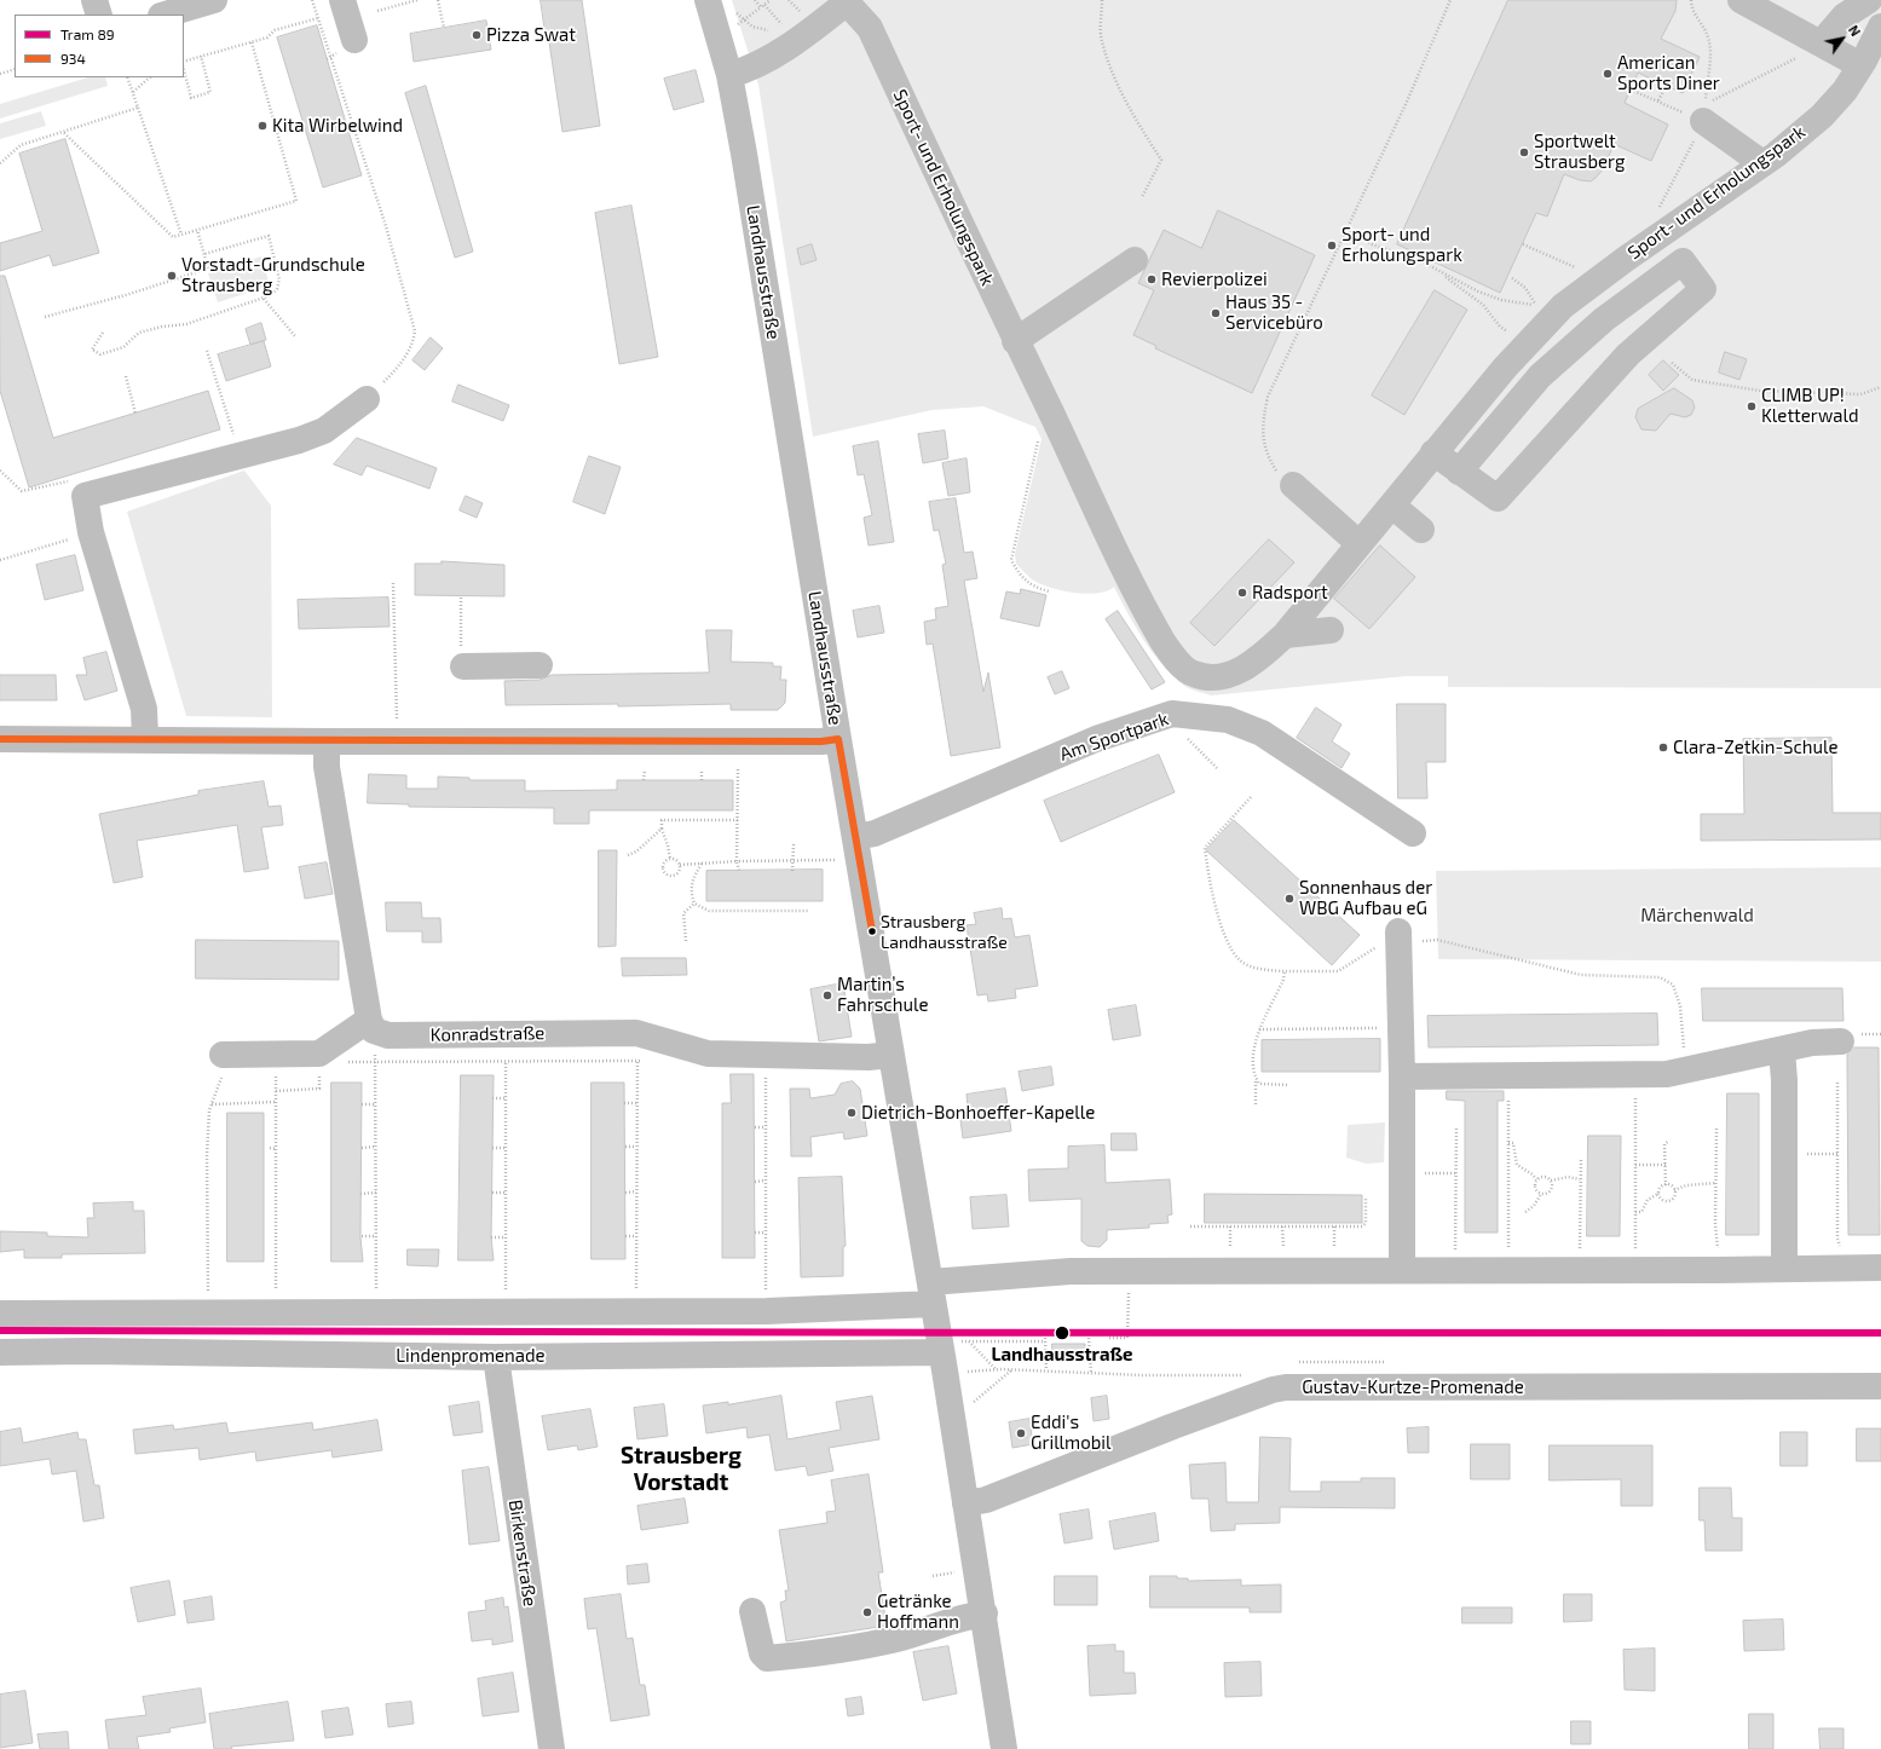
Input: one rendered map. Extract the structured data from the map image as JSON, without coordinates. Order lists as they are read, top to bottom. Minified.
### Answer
{"streets":{"street":["Sport- und Erholungspark","Landhausstraße","Am Sportpark","Konradstraße","Lindenpromenade","Gustav-Kurtze-Promenade","Birkenstraße"]},"crossings":[["Sport- und Erholungspark","Landhausstraße"],["Landhausstraße","Am Sportpark"],["Landhausstraße","Konradstraße"],["Landhausstraße","Lindenpromenade"],["Landhausstraße","Gustav-Kurtze-Promenade"],["Lindenpromenade","Birkenstraße"]],"districts":["Strausberg Vorstadt"],"parks":["Märchenwald"],"places":["Pizza Swat","American Sports Diner","Kita Wirbelwind","Sportwelt Strausberg","Sport- und Erholungspark","Vorstadt-Grundschule Strausberg","Revierpolizei","Haus 35 - Servicebüro","CLIMB UP! Kletterwald","Radsport","Clara-Zetkin-Schule","Sonnenhaus der WBG Aufbau eG","Strausberg Landhausstraße","Martin’s Fahrschule","Dietrich-Bonhoeffer-Kapelle","Landhausstraße","Eddi's Grillmobil","Getränke Hoffmann"],"lines":["transit line 934","tram line 89"],"legend":["Tram 89","934"],"north":"top right"}
